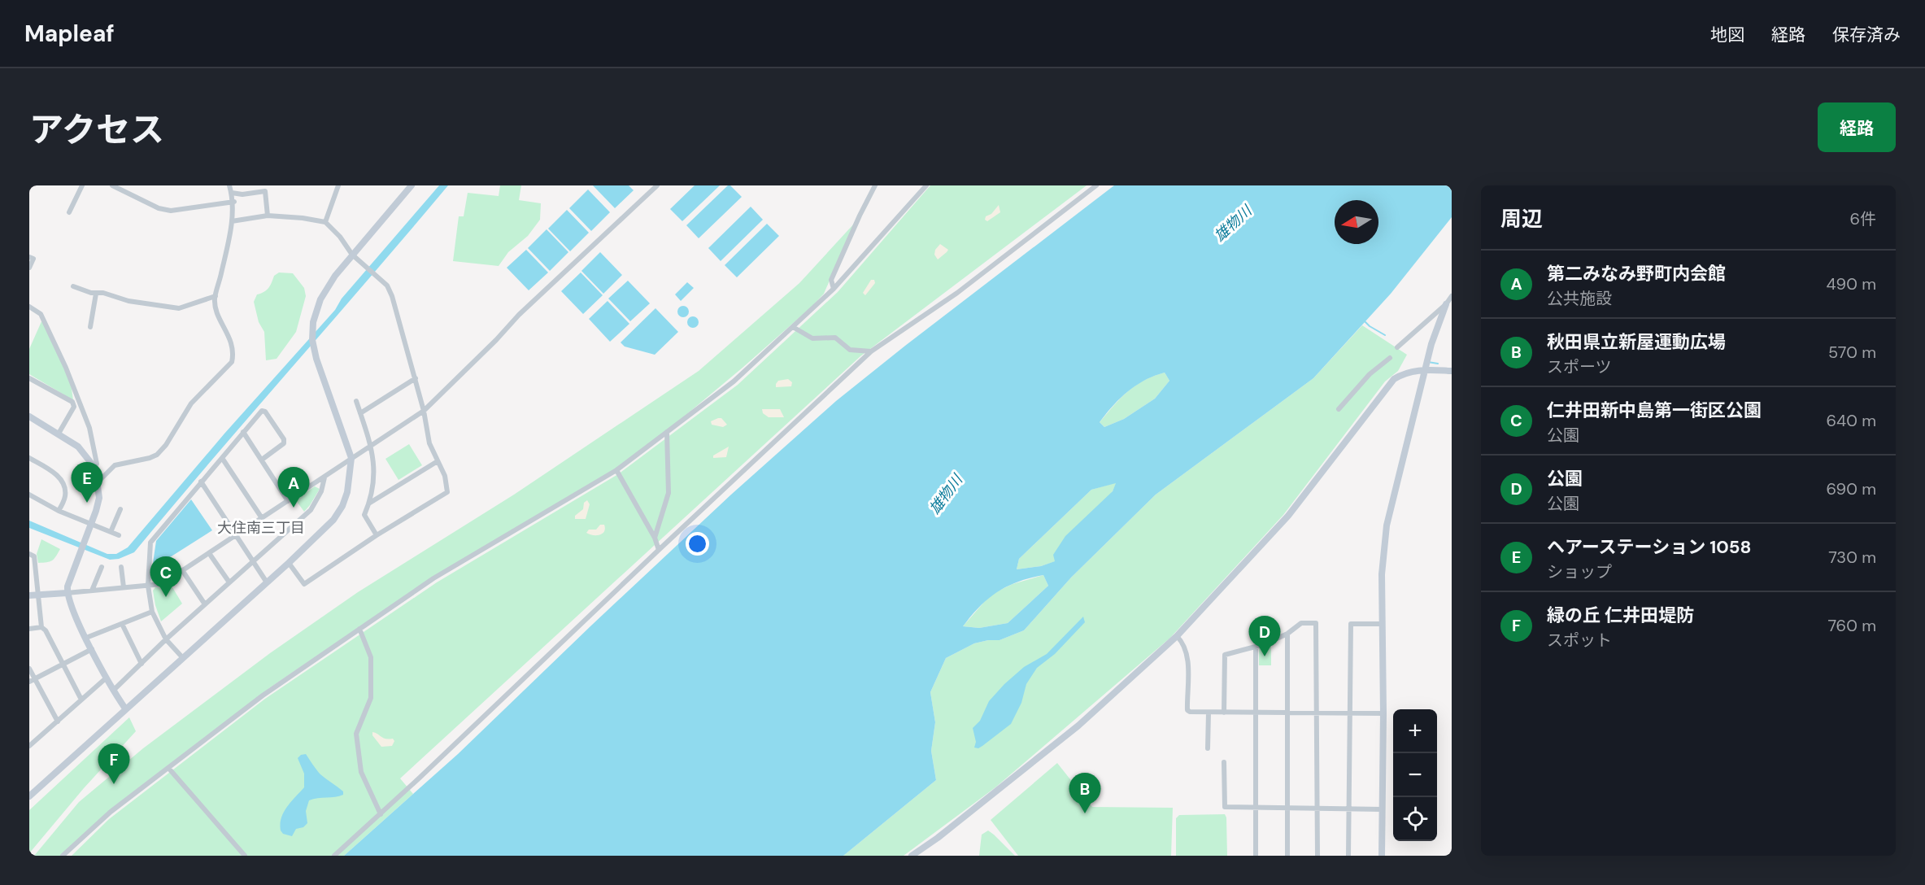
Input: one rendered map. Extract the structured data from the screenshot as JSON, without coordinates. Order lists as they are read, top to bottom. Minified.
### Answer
{"districts":["大住南三丁目"],"water":["雄物川"],"north":"left","page":{"header":"Mapleaf","nav":["地図","経路","保存済み"],"title":"アクセス","buttons":"経路","heading":["周辺","6件"],"list":[{"mark":"A","name":"第二みなみ野町内会館","note":"公共施設","value":"490 m"},{"mark":"B","name":"秋田県立新屋運動広場","note":"スポーツ","value":"570 m"},{"mark":"C","name":"仁井田新中島第一街区公園","note":"公園","value":"640 m"},{"mark":"D","name":"公園","note":"公園","value":"690 m"},{"mark":"E","name":"ヘアーステーション 1058","note":"ショップ","value":"730 m"},{"mark":"F","name":"緑の丘 仁井田堤防","note":"スポット","value":"760 m"}],"pins":["E","A","C","D","F","B"],"map_buttons":["+","−"]}}
